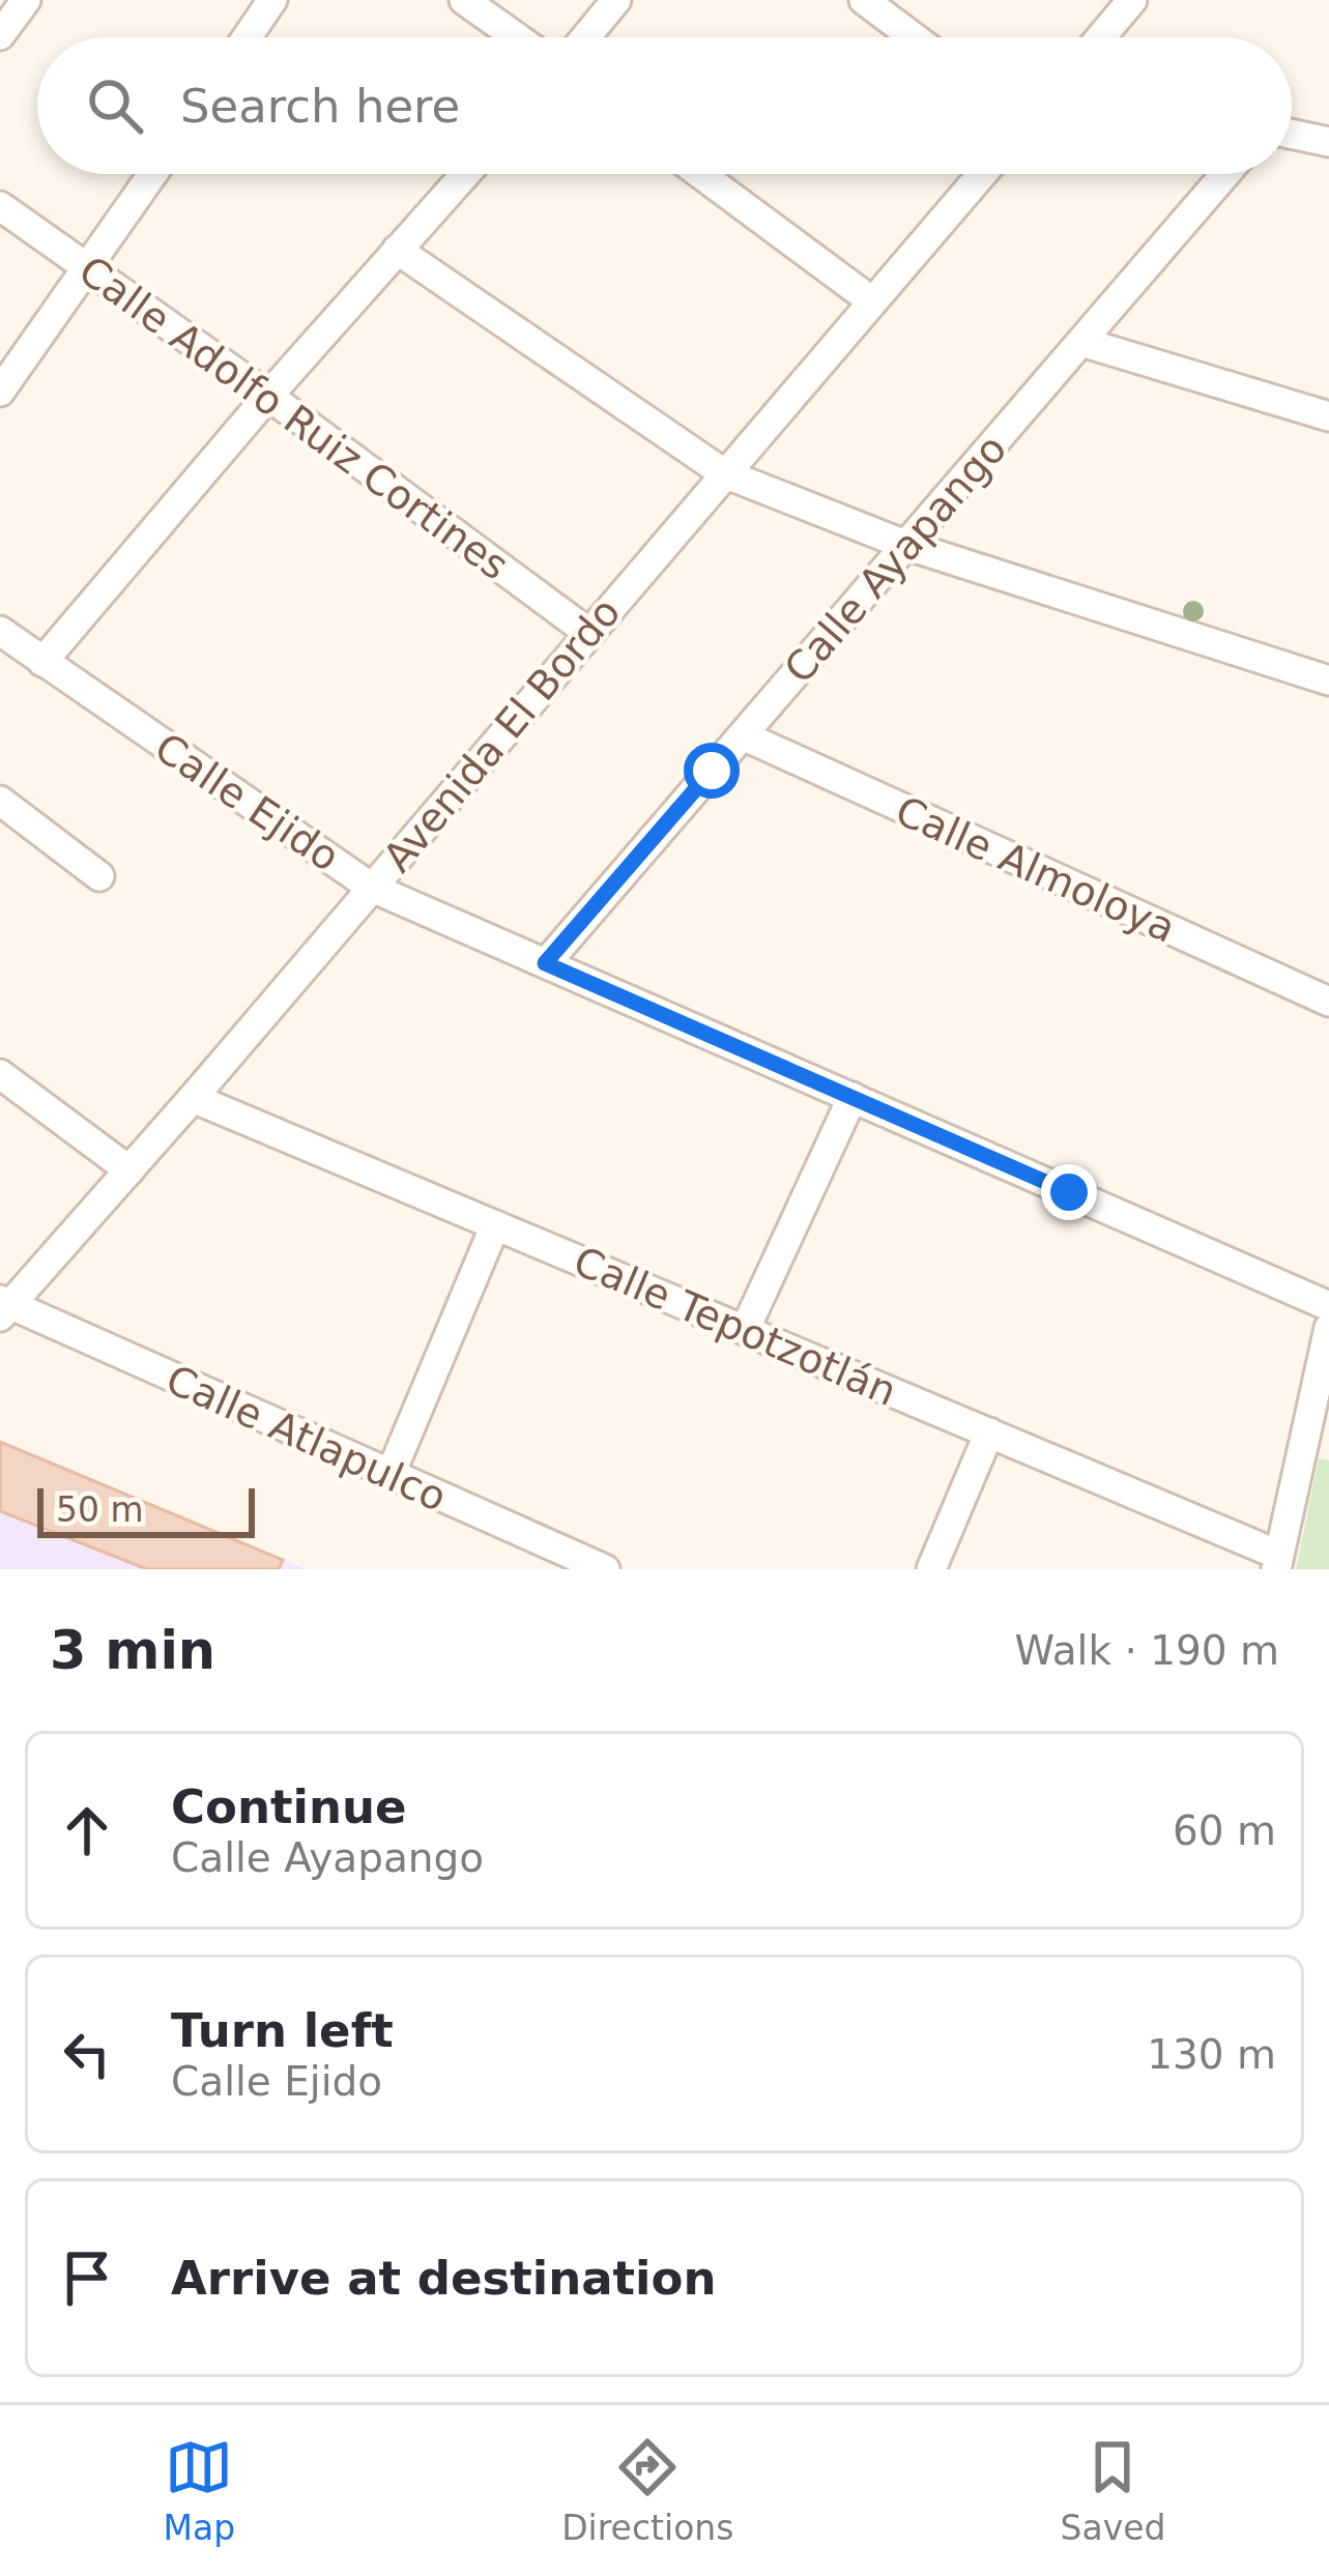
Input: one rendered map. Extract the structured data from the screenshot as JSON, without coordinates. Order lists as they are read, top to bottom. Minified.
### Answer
{"streets":{"street":["Calle Adolfo Ruiz Cortines","Calle Ayapango","Avenida El Bordo","Calle Ejido","Calle Almoloya","Calle Tepotzotlán","Calle Atlapulco"]},"crossings":[["Calle Adolfo Ruiz Cortines","Avenida El Bordo"],["Calle Ayapango","Calle Ejido"],["Calle Ayapango","Calle Almoloya"],["Avenida El Bordo","Calle Ejido"],["Avenida El Bordo","Calle Tepotzotlán"],["Avenida El Bordo","Calle Atlapulco"]],"scale_bar":"50 m","page":{"search":"Search here","scale":"50 m","heading":["3 min","Walk · 190 m"],"list":[["Continue","Calle Ayapango","60 m"],["Turn left","Calle Ejido","130 m"],"Arrive at destination"],"nav":["Map","Directions","Saved"]}}
